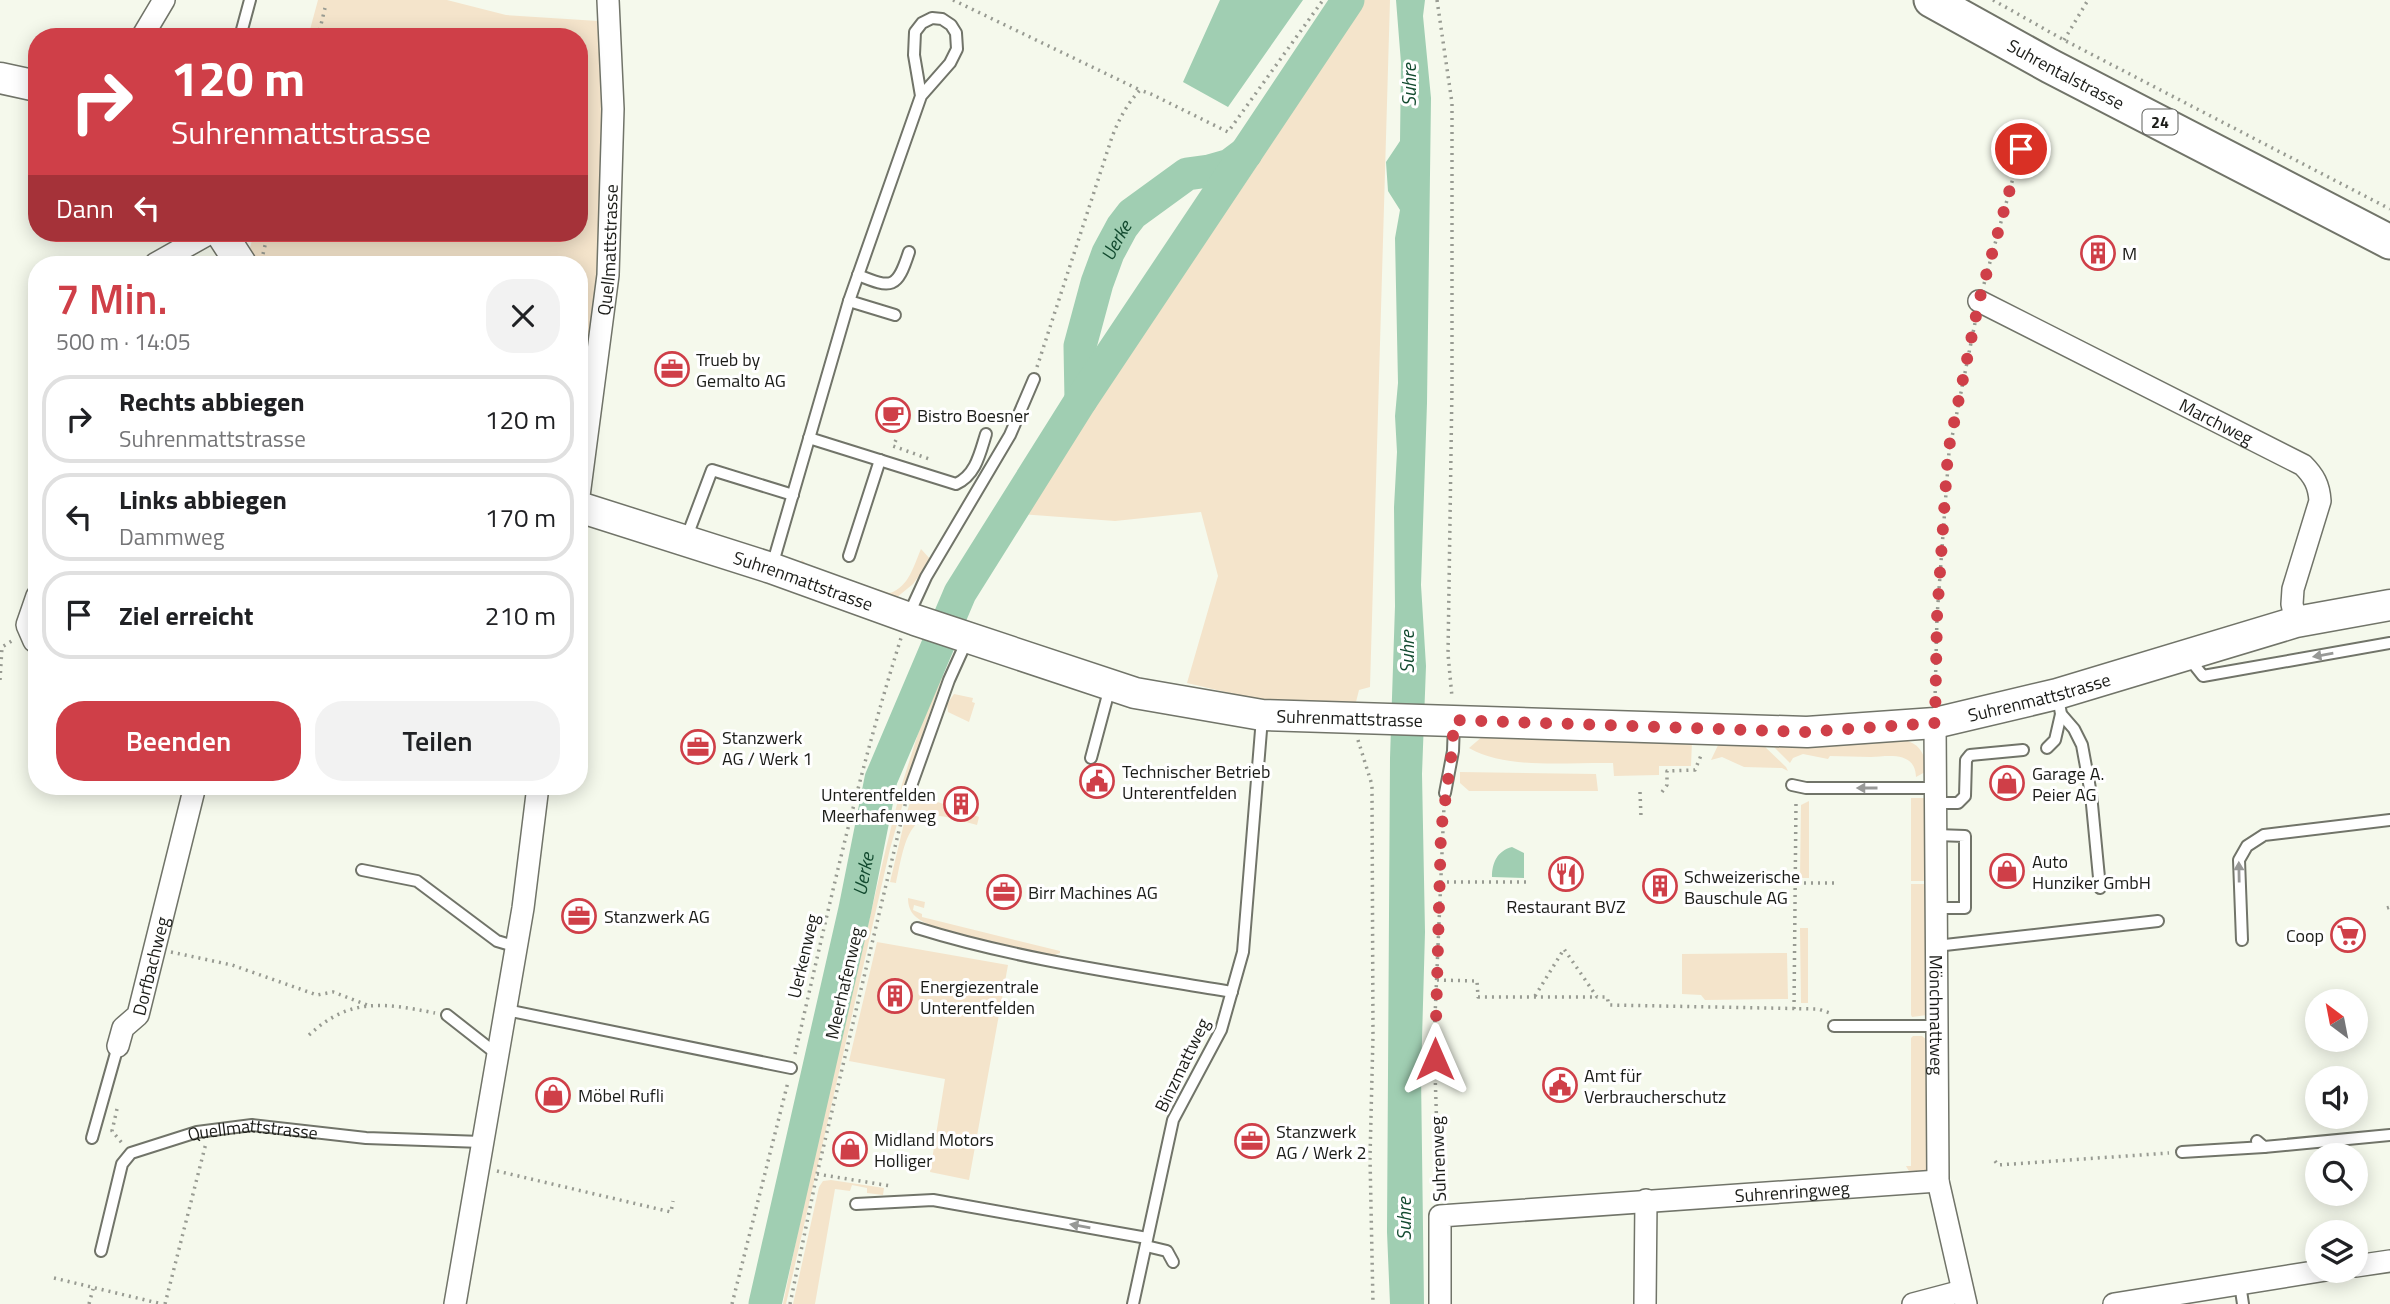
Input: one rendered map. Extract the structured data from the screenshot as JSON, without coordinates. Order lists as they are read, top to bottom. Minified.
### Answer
{"streets":{"main road":["Suhrentalstrasse","24"],"street":["Quellmattstrasse","Marchweg","Suhrenmattstrasse","Dorfbachweg","Mönchmattweg","Suhrenweg","Suhrenringweg"],"lane":["Binzmattweg"],"path":["Uerkenweg","Meerhafenweg"]},"crossings":[["Marchweg","Suhrenmattstrasse"],["Suhrenmattstrasse","Uerkenweg"],["Suhrenmattstrasse","Mönchmattweg"],["Suhrenmattstrasse","Binzmattweg"],["Mönchmattweg","Suhrenringweg"],["Suhrenweg","Suhrenringweg"]],"water":["Suhre","Uerke"],"places":{"building":["M","Unterentfelden Meerhafenweg","Schweizerische Bauschule AG","Energiezentrale Unterentfelden"],"office":["Trueb by Gemalto AG","Stanzwerk AG / Werk 1","Birr Machines AG","Stanzwerk AG","Stanzwerk AG / Werk 2"],"cafe":["Bistro Boesner"],"public building":["Technischer Betrieb Unterentfelden","Amt für Verbraucherschutz"],"shop":["Garage A. Peier AG","Auto Hunziker GmbH","Möbel Rufli","Midland Motors Holliger"],"restaurant":["Restaurant BVZ"],"supermarket":["Coop"]},"north":"top left","page":{"turn":["120 m","Suhrenmattstrasse"],"then":"Dann","heading":["7 Min.","500 m · 14:05"],"list":[{"name":"Rechts abbiegen","note":"Suhrenmattstrasse","value":"120 m"},{"name":"Links abbiegen","note":"Dammweg","value":"170 m"},{"name":"Ziel erreicht","value":"210 m"}],"buttons":["Beenden","Teilen"]}}
